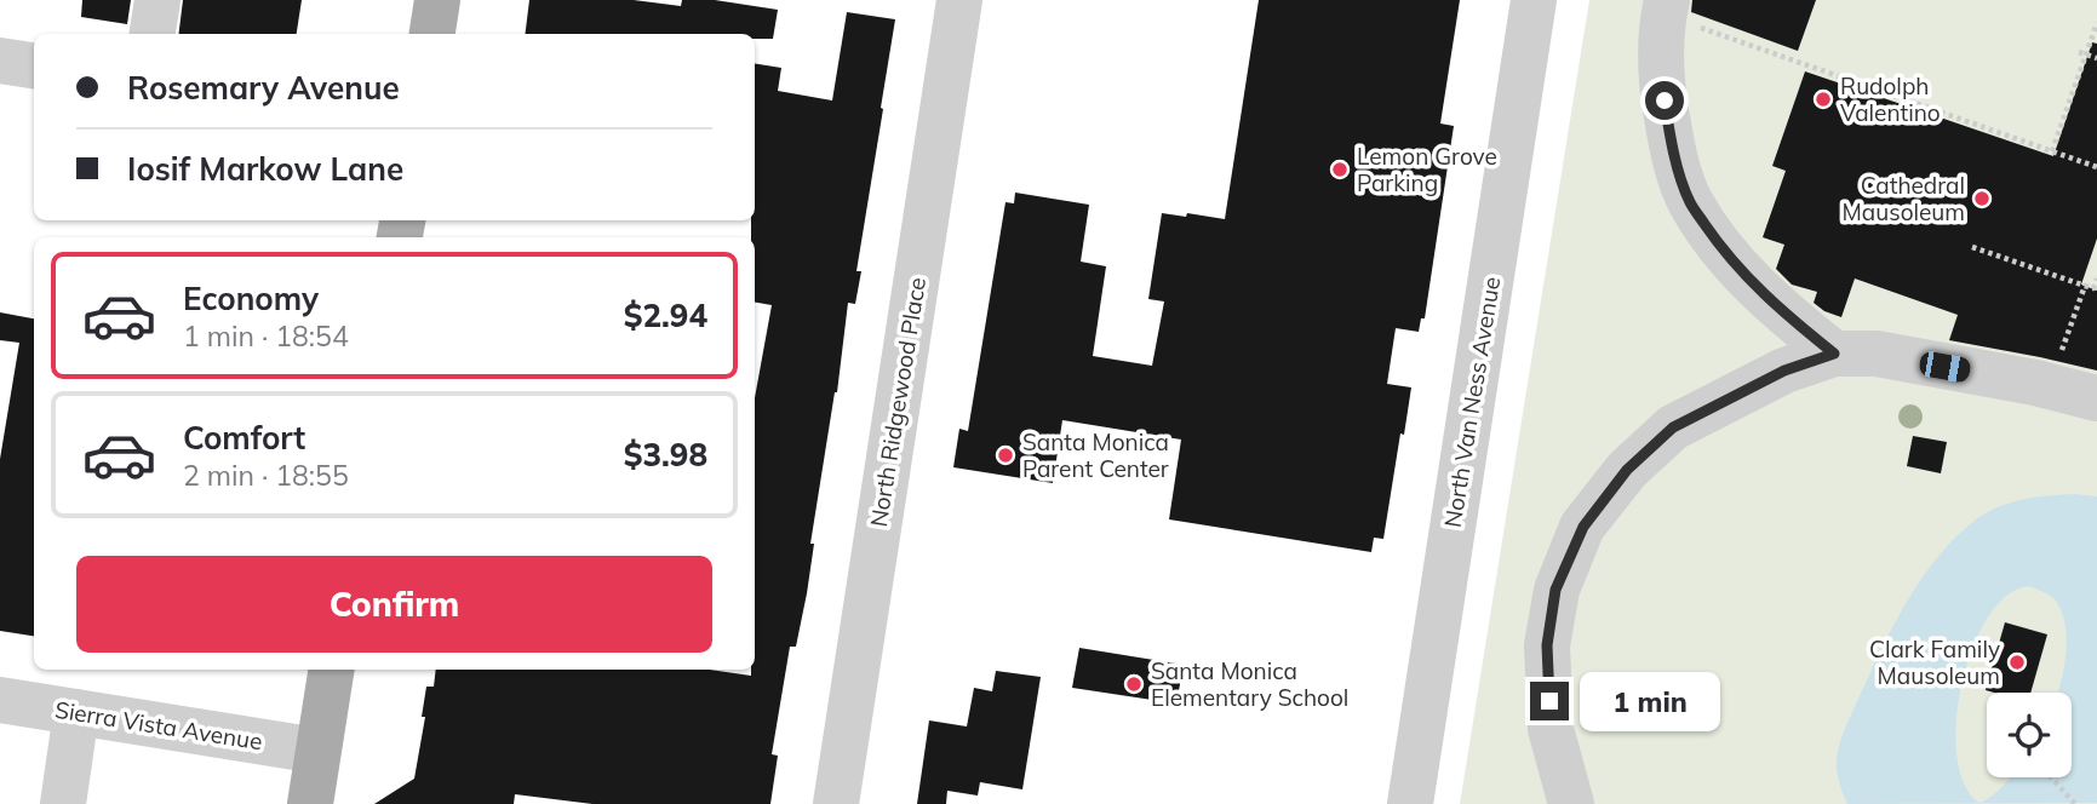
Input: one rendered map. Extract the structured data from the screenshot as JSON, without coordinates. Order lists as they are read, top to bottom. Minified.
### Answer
{"streets":{"street":["North Ridgewood Place","North Van Ness Avenue","Sierra Vista Avenue"]},"places":["Rudolph Valentino","Lemon Grove Parking","Cathedral Mausoleum","Santa Monica Parent Center","Clark Family Mausoleum","Santa Monica Elementary School"],"page":{"banner":["Rosemary Avenue","Iosif Markow Lane"],"list":[{"name":"Economy","note":"1 min · 18:54","value":"$2.94"},{"name":"Comfort","note":"2 min · 18:55","value":"$3.98"}],"buttons":"Confirm","bubble":"1 min"}}
